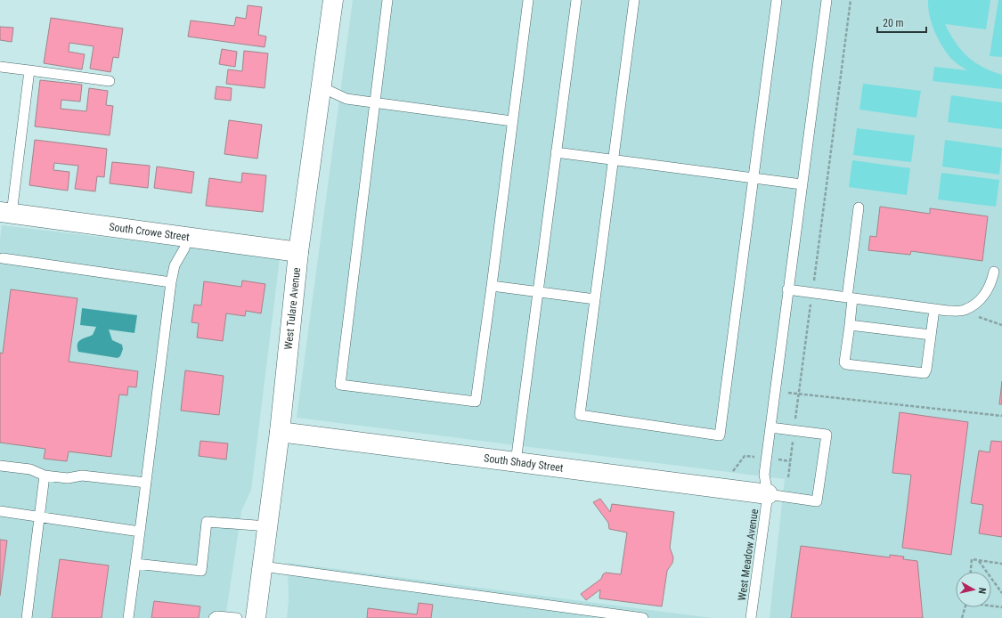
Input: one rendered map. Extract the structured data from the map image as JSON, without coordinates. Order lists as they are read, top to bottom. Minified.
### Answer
{"streets":{"street":["South Crowe Street","West Tulare Avenue","South Shady Street"],"lane":["West Meadow Avenue"]},"crossings":[["South Crowe Street","West Tulare Avenue"],["West Tulare Avenue","South Shady Street"],["South Shady Street","West Meadow Avenue"]],"scale_bar":"20 m","north":"right"}
